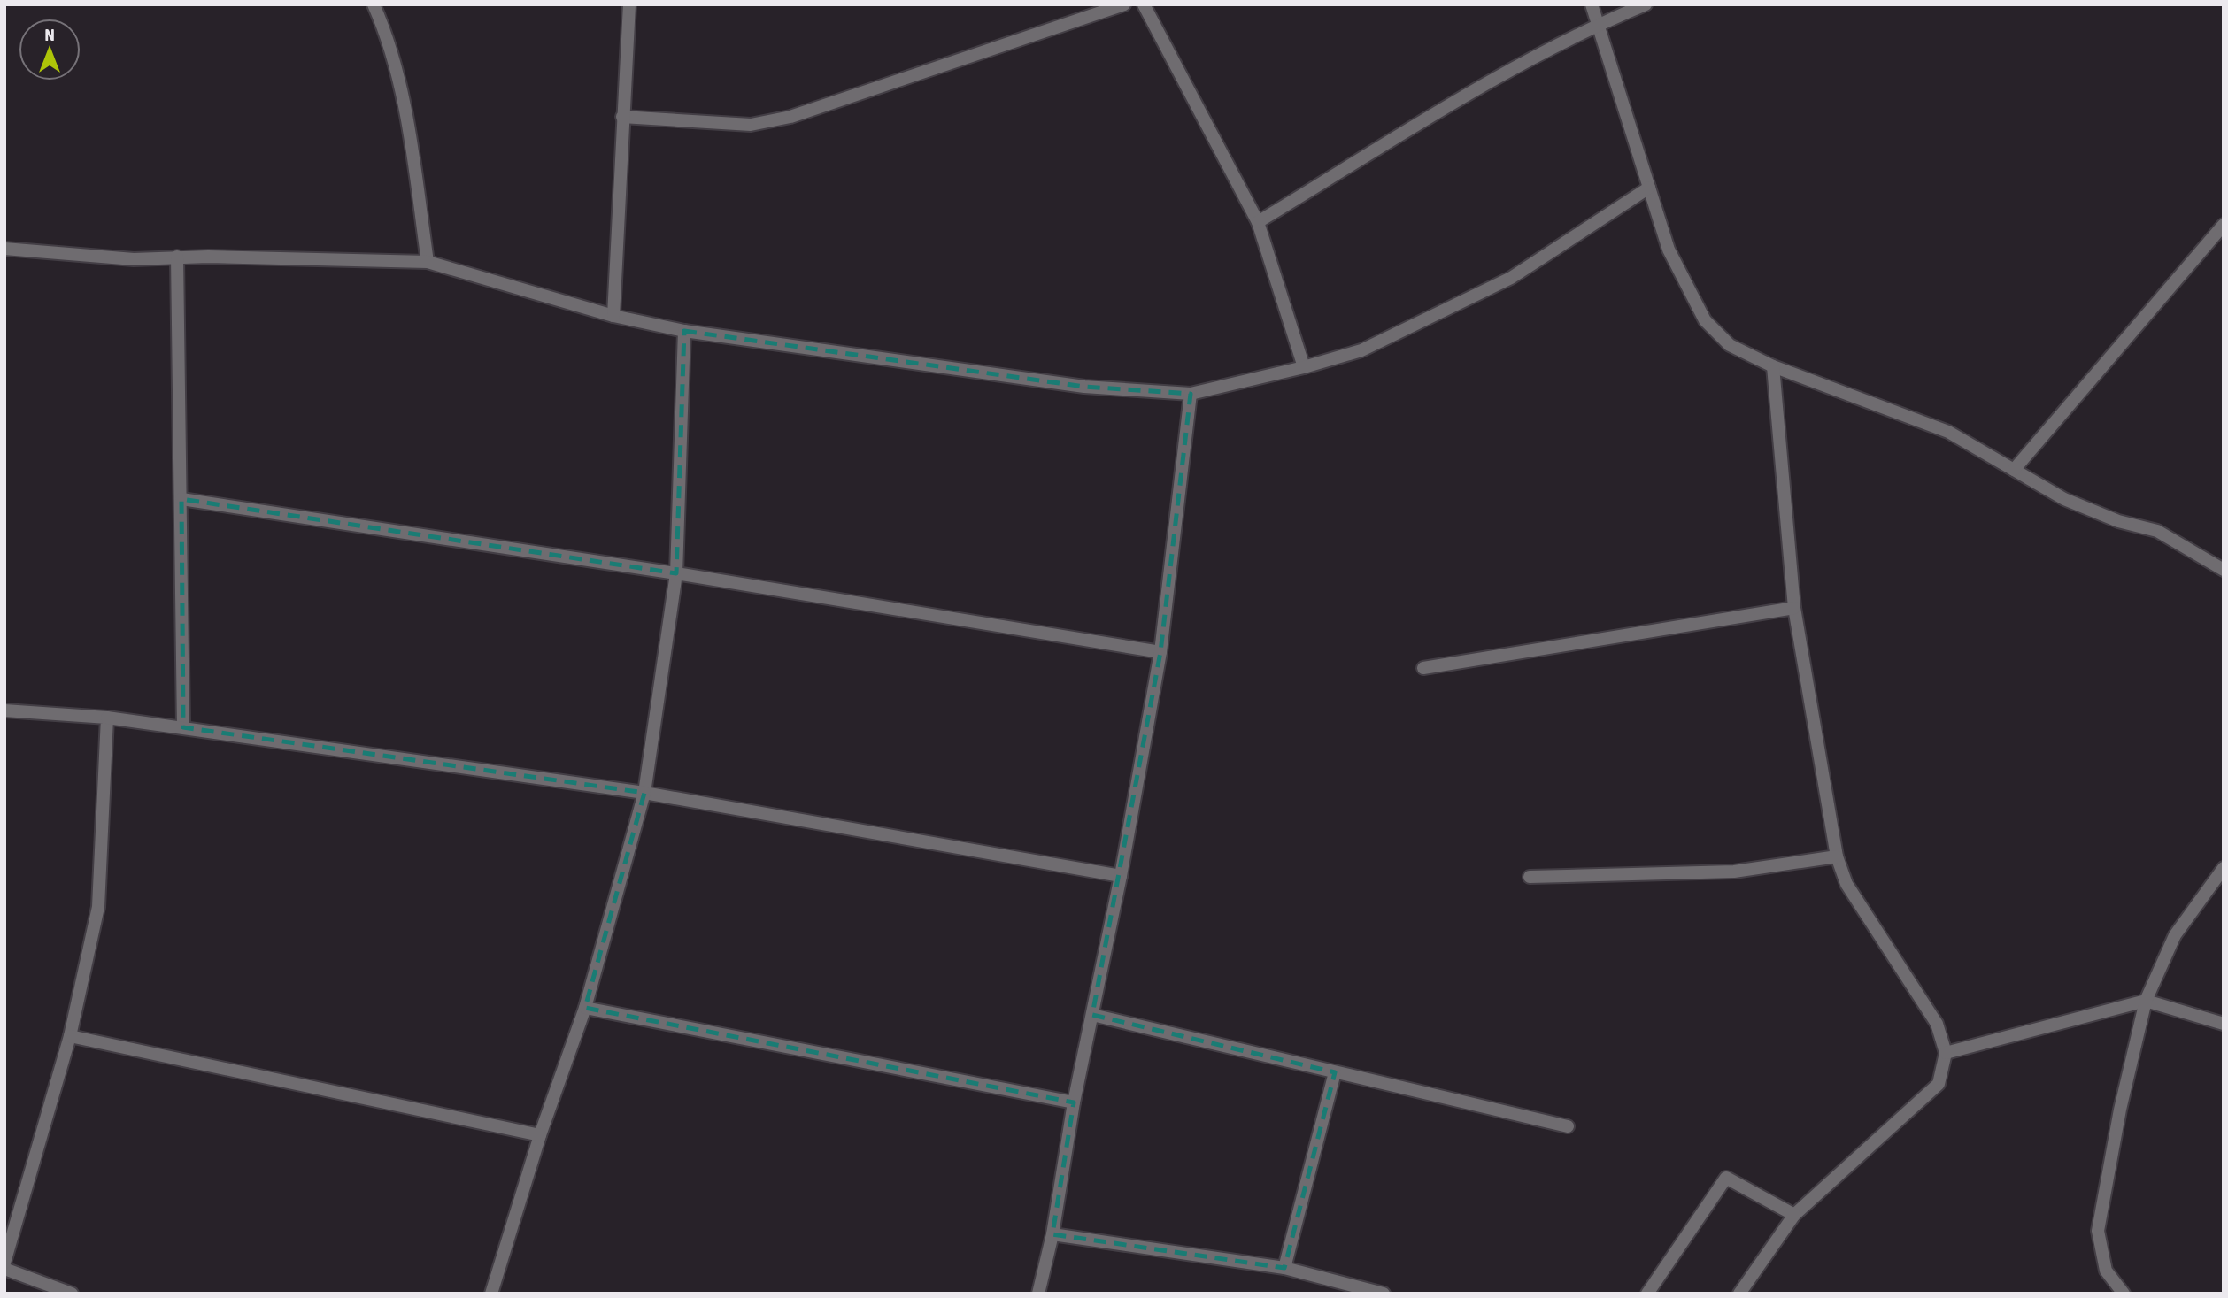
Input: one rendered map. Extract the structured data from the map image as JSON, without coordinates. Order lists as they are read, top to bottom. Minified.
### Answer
{"north":"top"}
